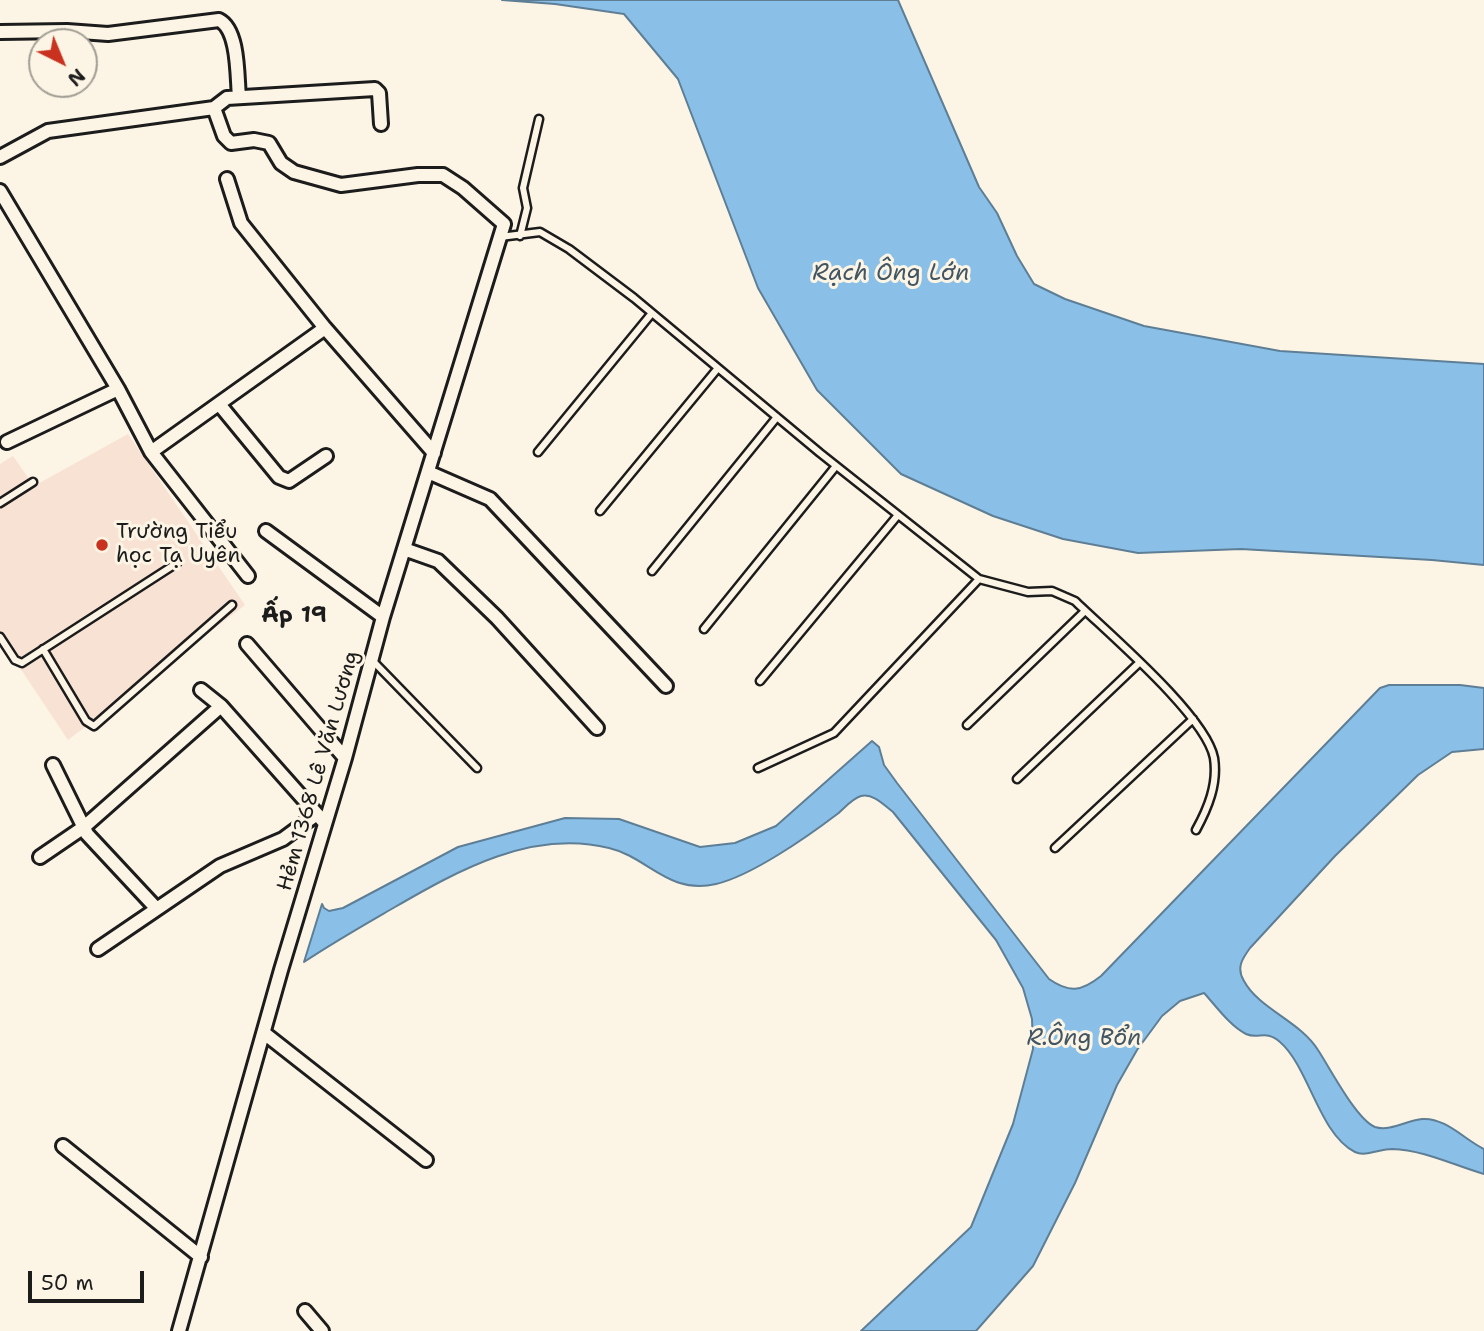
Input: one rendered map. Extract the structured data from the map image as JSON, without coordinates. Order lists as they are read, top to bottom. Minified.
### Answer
{"streets":{"street":["Hẻm 1368 Lê Văn Lương"]},"districts":["Ấp 19"],"water":["Rạch Ông Lớn","R.Ông Bổn"],"places":["Trường Tiểu học Tạ Uyên"],"scale_bar":"50 m","north":"bottom right"}
